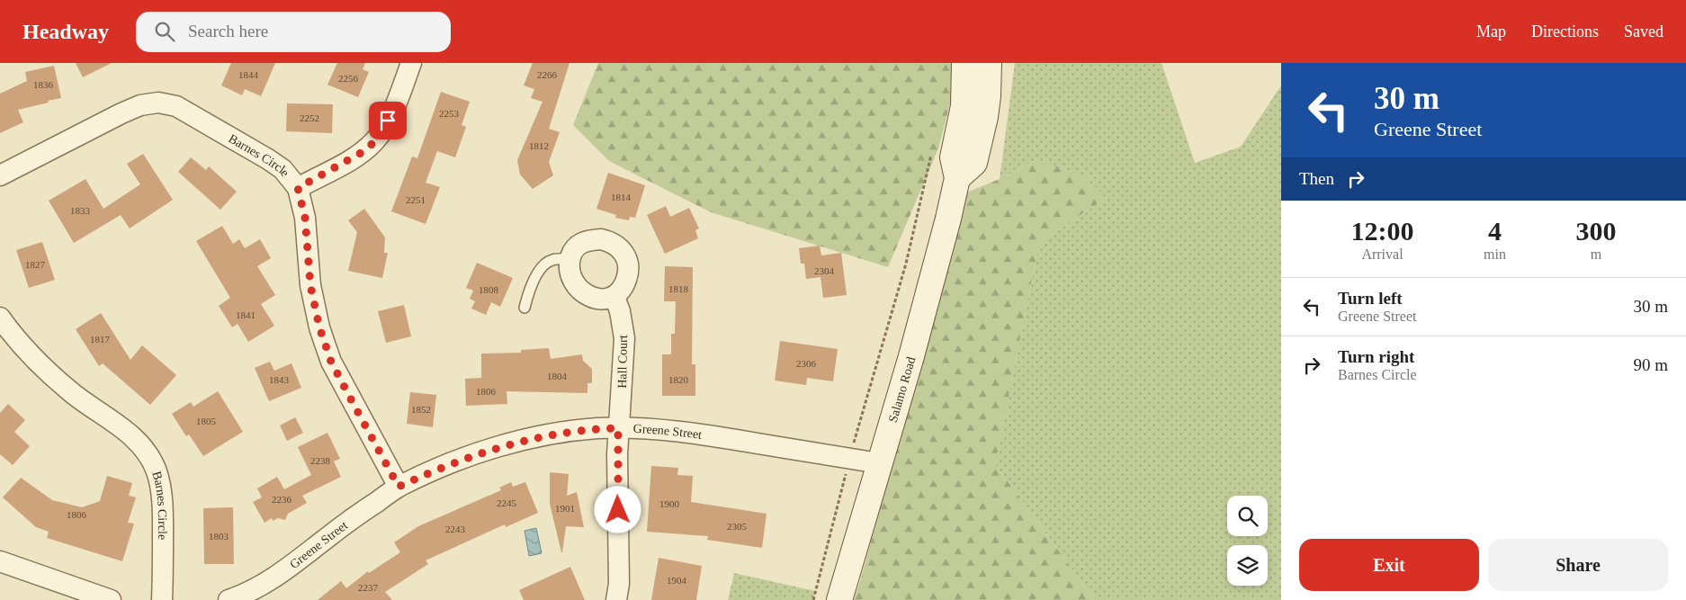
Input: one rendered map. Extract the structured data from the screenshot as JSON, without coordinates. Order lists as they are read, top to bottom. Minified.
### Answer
{"streets":{"main road":["Salamo Road"],"street":["Barnes Circle","Hall Court","Greene Street"]},"crossings":[["Barnes Circle","Greene Street"],["Hall Court","Greene Street"],["Salamo Road","Greene Street"]],"house_numbers":["1844","2266","2256","1836","2253","2252","1812","1814","2251","1833","1827","2304","1818","1808","1841","1817","2306","1804","1843","1820","1806","1852","1805","2238","2236","2245","1900","1901","1806","2305","2243","1803","1904","2237"],"page":{"header":"Headway","search":"Search here","nav":["Map","Directions","Saved"],"turn":["30 m","Greene Street"],"then":"Then","eta":["12:00","Arrival","4","min","300","m"],"list":[{"name":"Turn left","note":"Greene Street","value":"30 m"},{"name":"Turn right","note":"Barnes Circle","value":"90 m"}],"buttons":["Exit","Share"]}}
